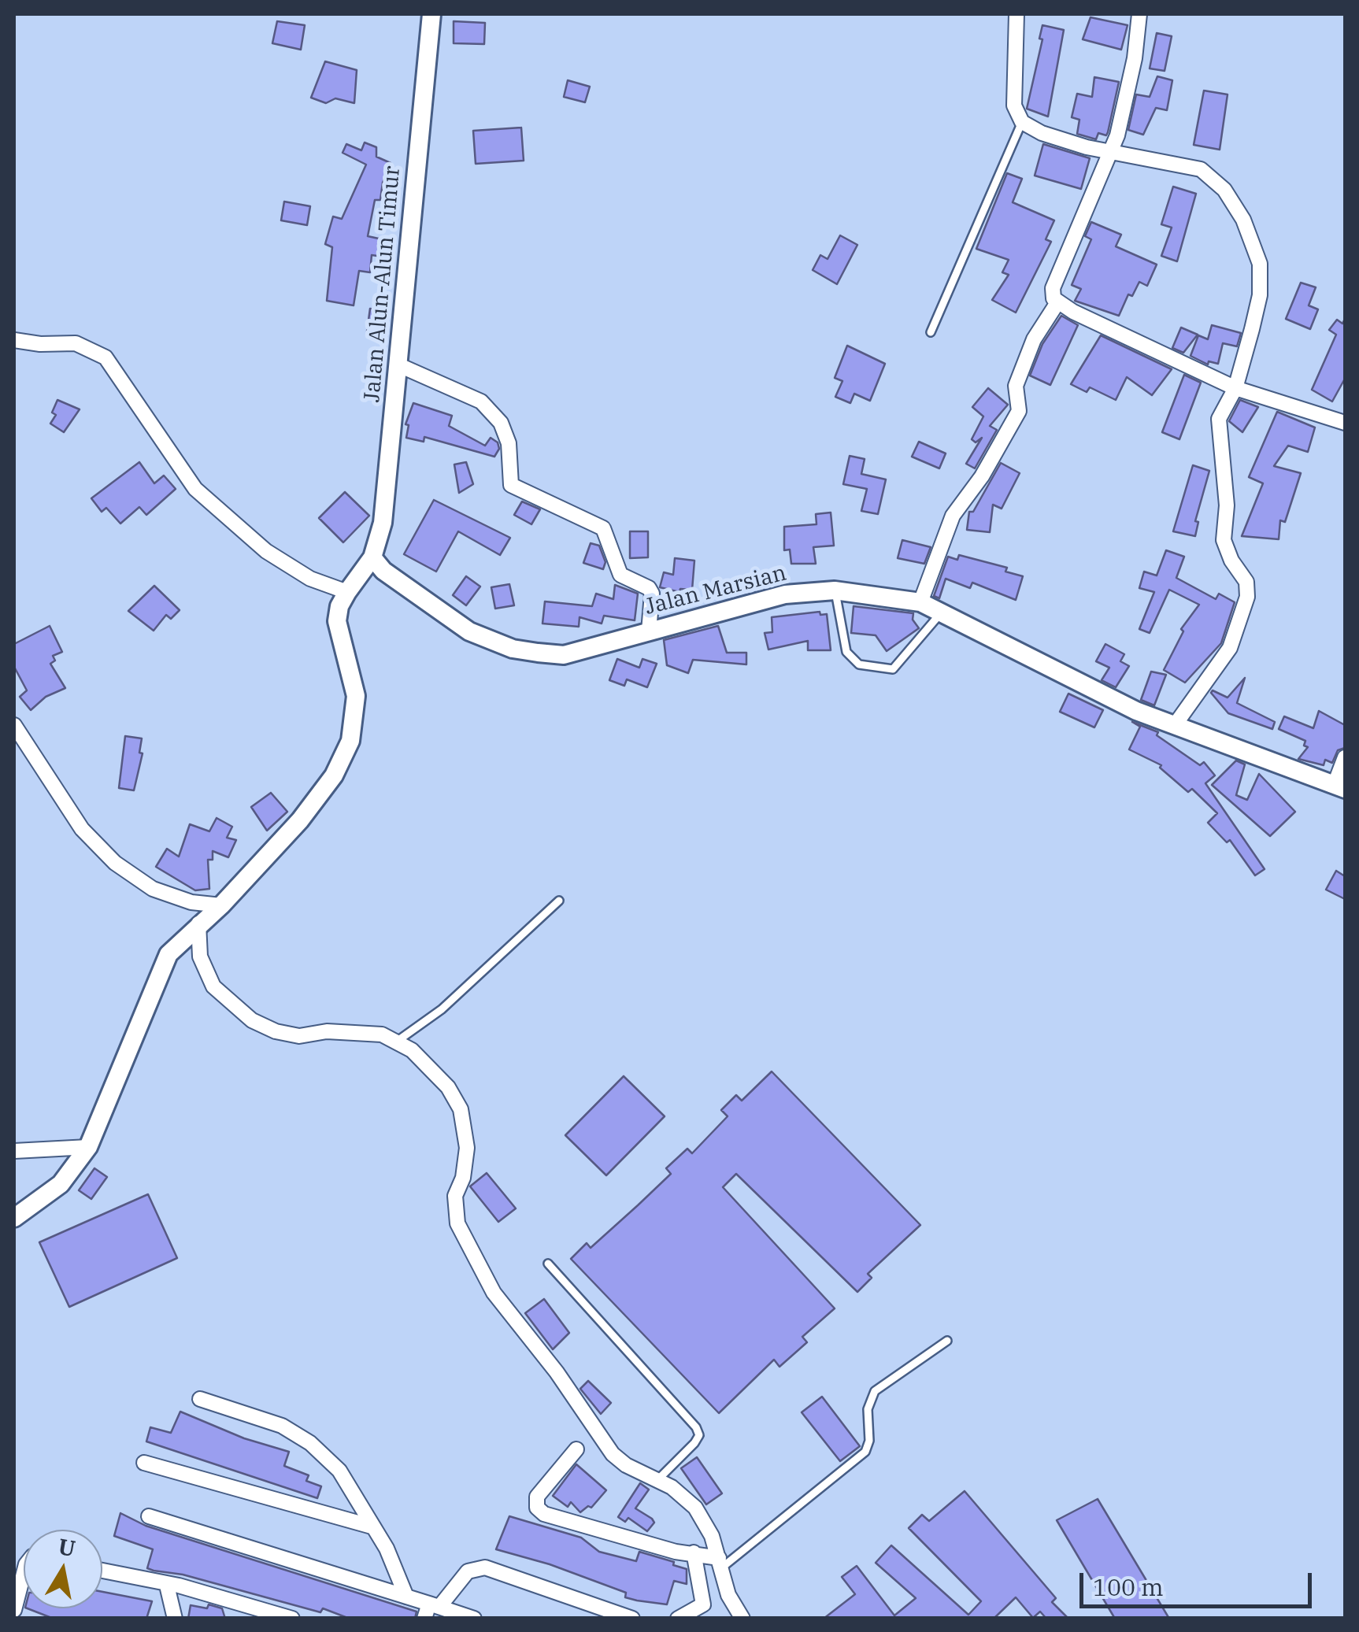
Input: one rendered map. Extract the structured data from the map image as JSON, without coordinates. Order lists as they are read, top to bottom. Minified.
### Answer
{"streets":{"street":["Jalan Alun-Alun Timur","Jalan Marsian"]},"crossings":[["Jalan Alun-Alun Timur","Jalan Marsian"]],"scale_bar":"100 m","north":"top"}
